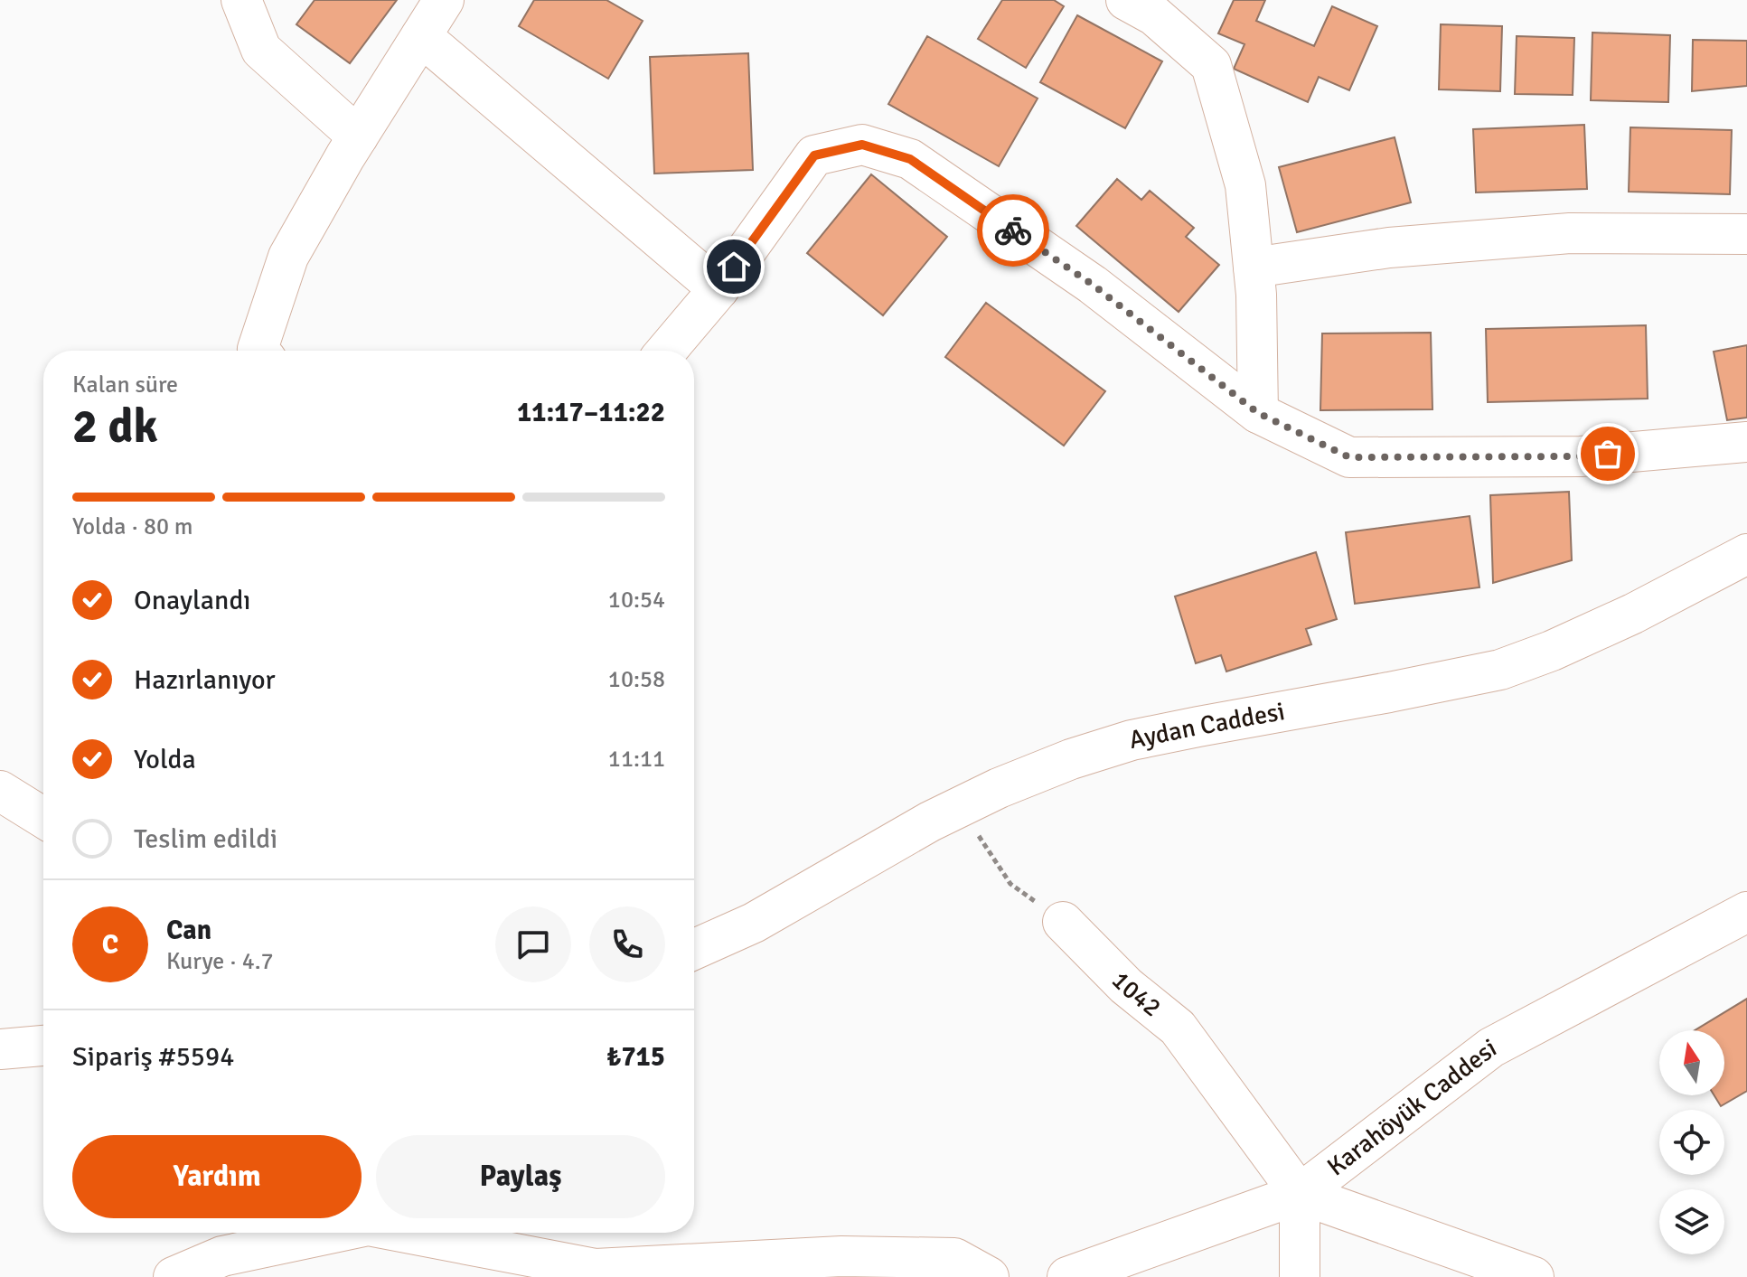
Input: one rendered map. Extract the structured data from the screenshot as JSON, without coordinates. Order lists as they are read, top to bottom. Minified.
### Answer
{"streets":{"street":["Aydan Caddesi","1042","Karahöyük Caddesi"]},"crossings":[["1042","Karahöyük Caddesi"]],"north":"top","page":{"heading":["2 dk","Kalan süre","11:17–11:22"],"panel":["Can","Kurye · 4.7","Sipariş #5594","₺715"],"bar":"Yolda · 80 m","list":[["Onaylandı","10:54"],["Hazırlanıyor","10:58"],["Yolda","11:11"],"Teslim edildi"],"round":"C","buttons":["Yardım","Paylaş"]}}
